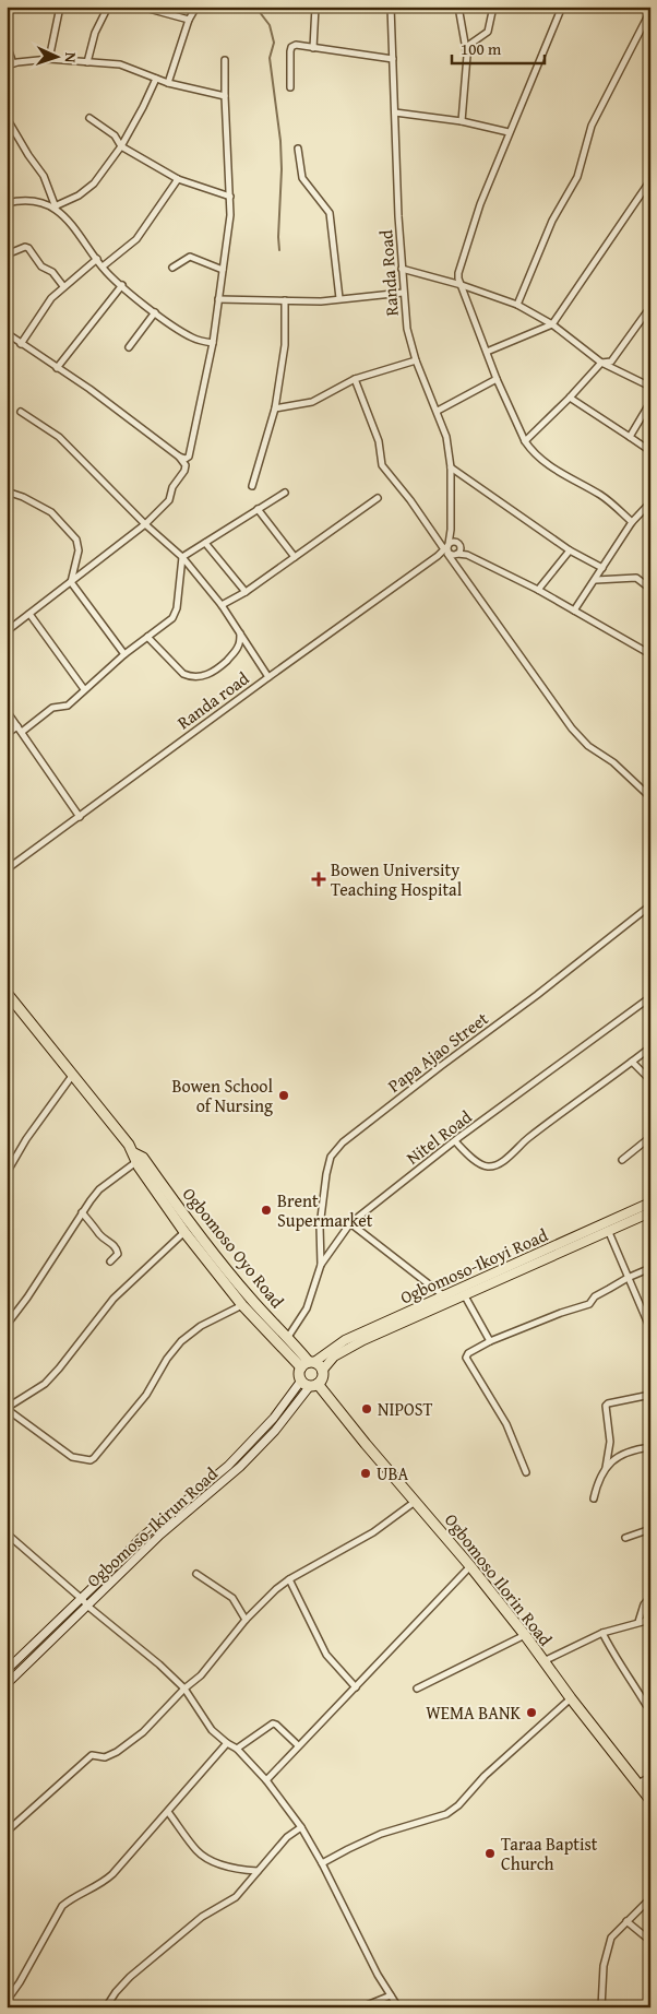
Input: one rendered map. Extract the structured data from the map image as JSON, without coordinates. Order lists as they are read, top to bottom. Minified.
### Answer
{"streets":{"highway":["Ogbomoso Oyo Road","Ogbomoso Ilorin Road"],"main road":["Ogbomoso-Ikoyi Road","Ogbomoso-Ikirun Road"],"street":["Randa Road","Randa road","Papa Ajao Street","Nitel Road"]},"crossings":[["Papa Ajao Street","Nitel Road"],["Nitel Road","Ogbomoso Oyo Road"],["Ogbomoso Oyo Road","Ogbomoso-Ikoyi Road"],["Ogbomoso-Ikirun Road","Ogbomoso Ilorin Road"]],"places":{"health":["Bowen University Teaching Hospital"],"other":["Bowen School of Nursing","Brent Supermarket","NIPOST","UBA","WEMA BANK","Taraa Baptist Church"]},"scale_bar":"100 m","north":"right"}
